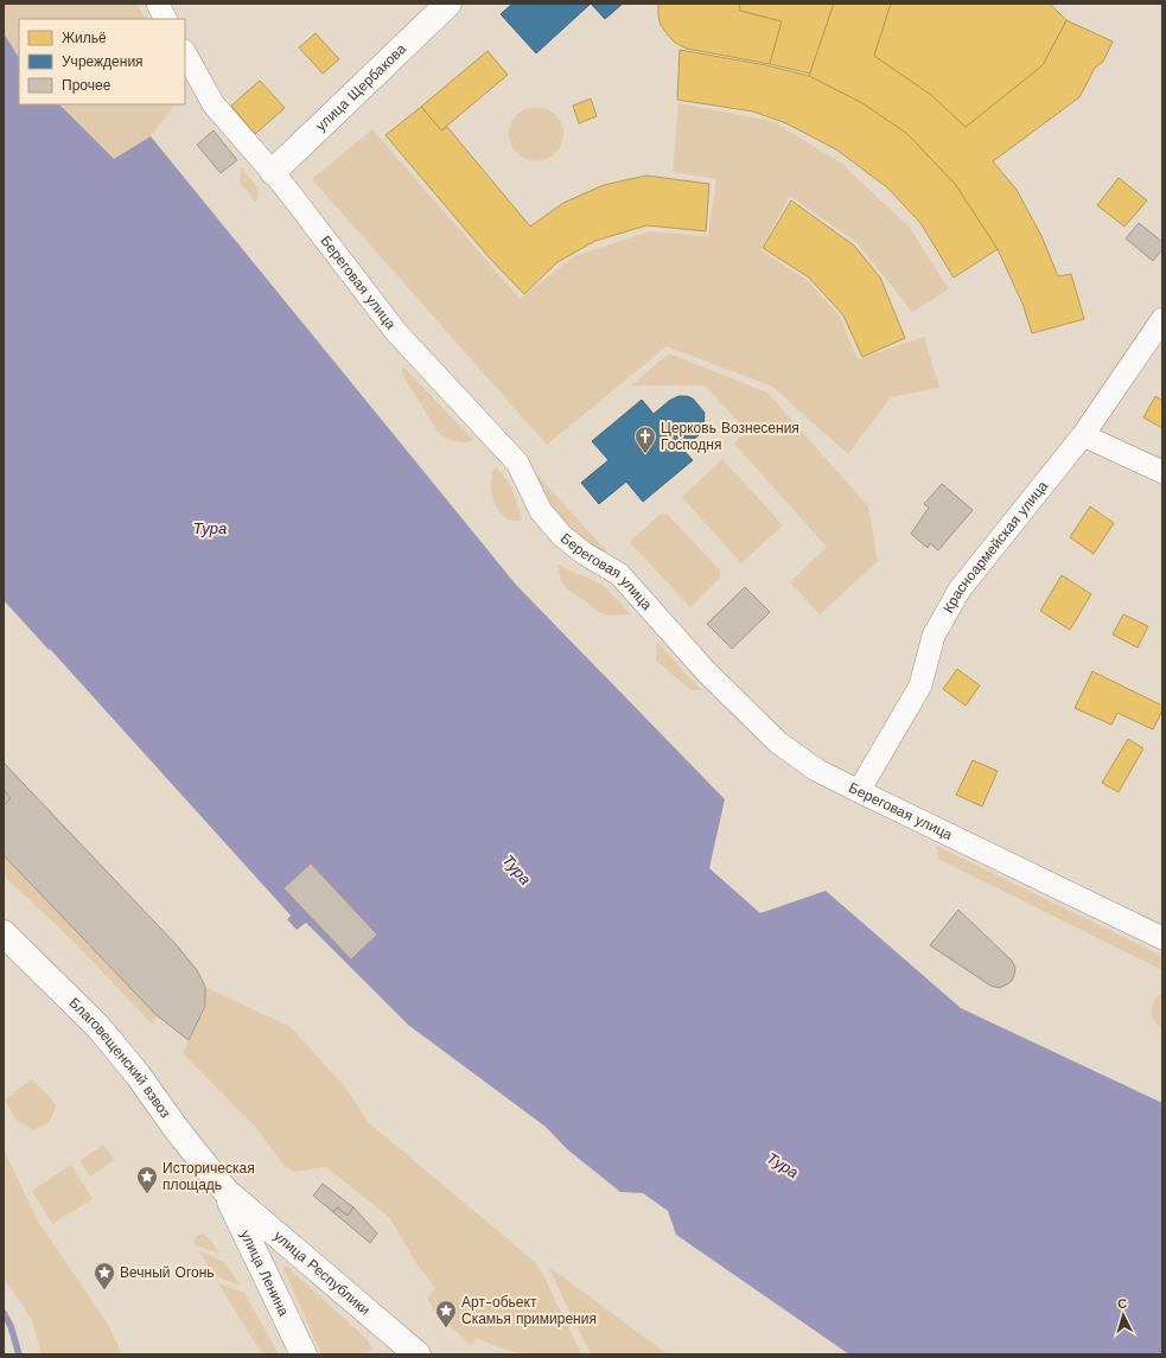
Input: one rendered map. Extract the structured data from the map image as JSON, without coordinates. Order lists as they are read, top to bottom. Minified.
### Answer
{"streets":{"main road":["улица Щербакова","Благовещенский взвоз","улица Ленина","улица Республики"],"street":["Береговая улица","Красноармейская улица"]},"crossings":[["улица Щербакова","Береговая улица"],["Береговая улица","Красноармейская улица"],["Благовещенский взвоз","улица Ленина"],["Благовещенский взвоз","улица Республики"],["улица Ленина","улица Республики"]],"water":["Тура"],"places":{"church":["Церковь Вознесения Господня"],"place":["Историческая площадь","Вечный Огонь","Арт-обьект Скамья примирения"]},"legend":["Жильё","Учреждения","Прочее"],"north":"top"}
